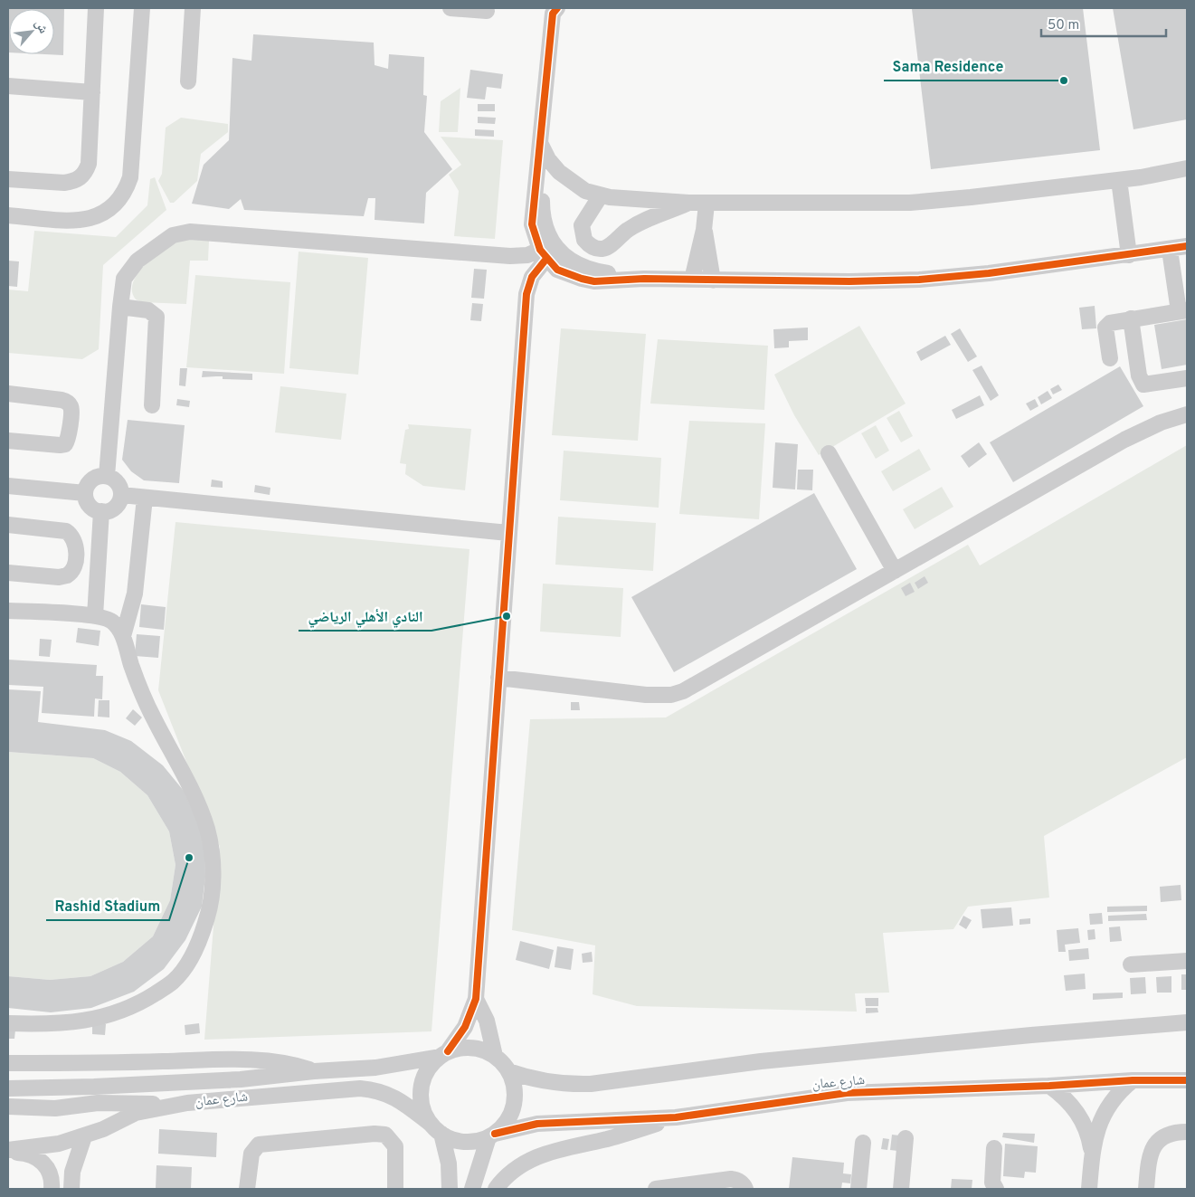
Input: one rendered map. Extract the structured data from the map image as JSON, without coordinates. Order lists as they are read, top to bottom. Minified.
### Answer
{"streets":{"street":["شارع عمان"]},"places":["Sama Residence","النادي الأهلي الرياضي","Rashid Stadium"],"scale_bar":"50 m","north":"top right"}
